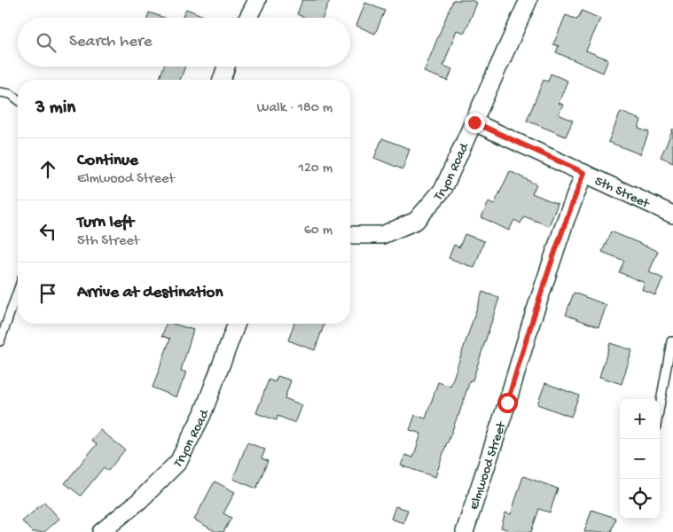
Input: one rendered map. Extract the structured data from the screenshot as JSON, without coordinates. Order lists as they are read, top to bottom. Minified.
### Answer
{"streets":{"street":["Tryon Road","5th Street","Elmwood Street"]},"crossings":[["Tryon Road","5th Street"],["5th Street","Elmwood Street"]],"page":{"search":"Search here","heading":["3 min","Walk · 180 m"],"list":[["Continue","Elmwood Street","120 m"],["Turn left","5th Street","60 m"],"Arrive at destination"],"map_buttons":["+","−"]}}
